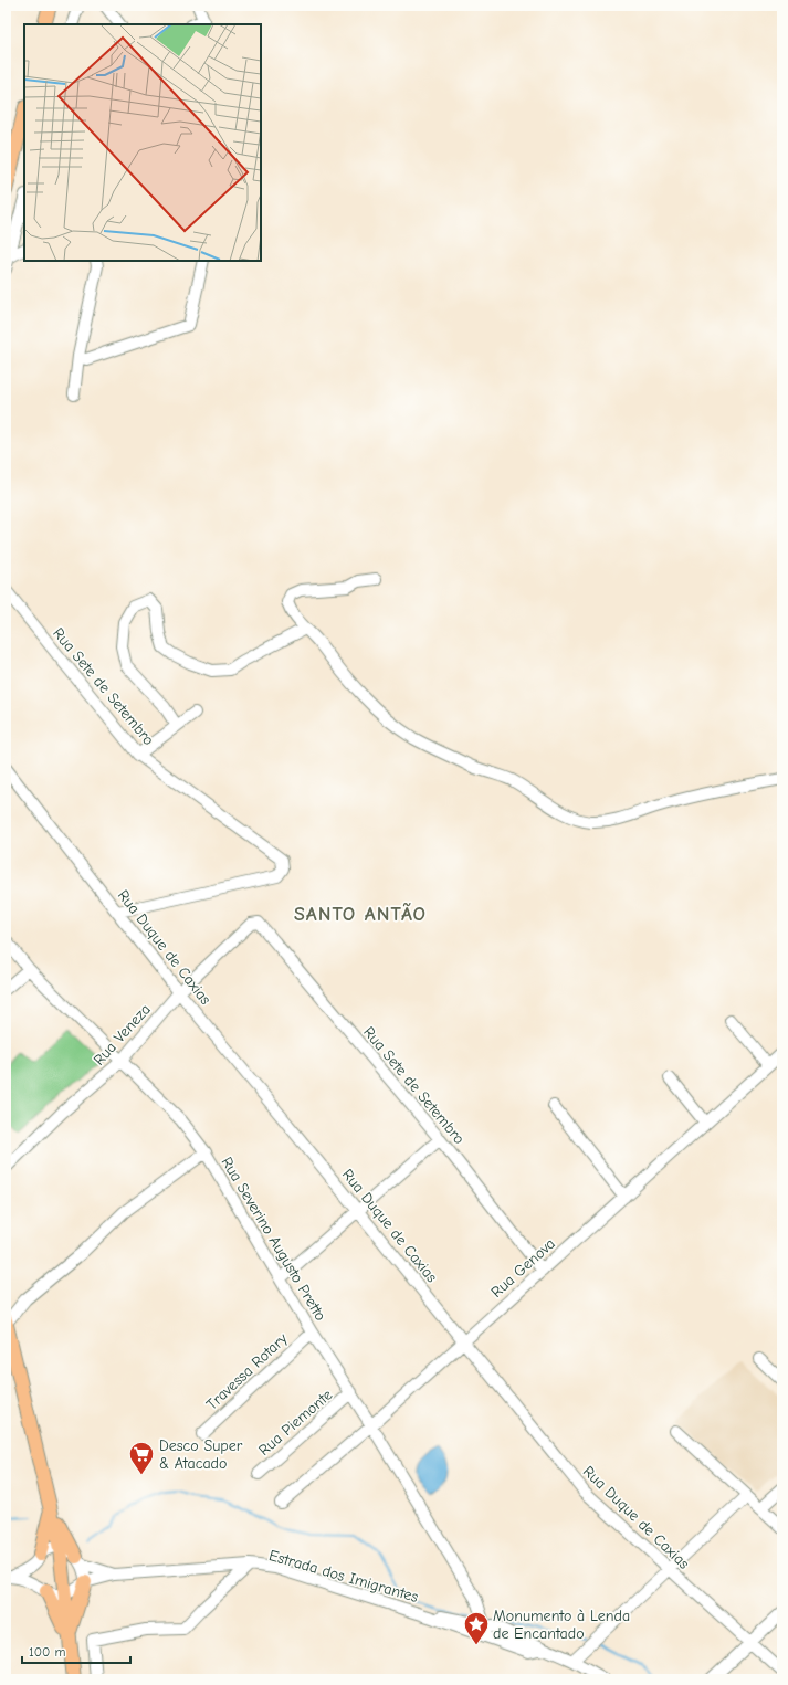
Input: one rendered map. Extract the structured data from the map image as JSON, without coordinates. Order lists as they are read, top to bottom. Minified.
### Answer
{"streets":{"street":["Rua Sete de Setembro","Rua Duque de Caxias","Rua Veneza","Rua Severino Augusto Pretto","Rua Genova","Travessa Rotary","Rua Piemonte","Estrada dos Imigrantes"]},"crossings":[["Rua Sete de Setembro","Rua Duque de Caxias"],["Rua Sete de Setembro","Rua Veneza"],["Rua Sete de Setembro","Rua Genova"],["Rua Duque de Caxias","Rua Veneza"],["Rua Duque de Caxias","Rua Genova"],["Rua Veneza","Rua Severino Augusto Pretto"],["Rua Severino Augusto Pretto","Rua Genova"],["Rua Severino Augusto Pretto","Travessa Rotary"],["Rua Severino Augusto Pretto","Rua Piemonte"],["Rua Severino Augusto Pretto","Estrada dos Imigrantes"]],"districts":["SANTO ANTÃO"],"places":{"supermarket":["Desco Super & Atacado"],"place":["Monumento à Lenda de Encantado"]},"scale_bar":"100 m"}
